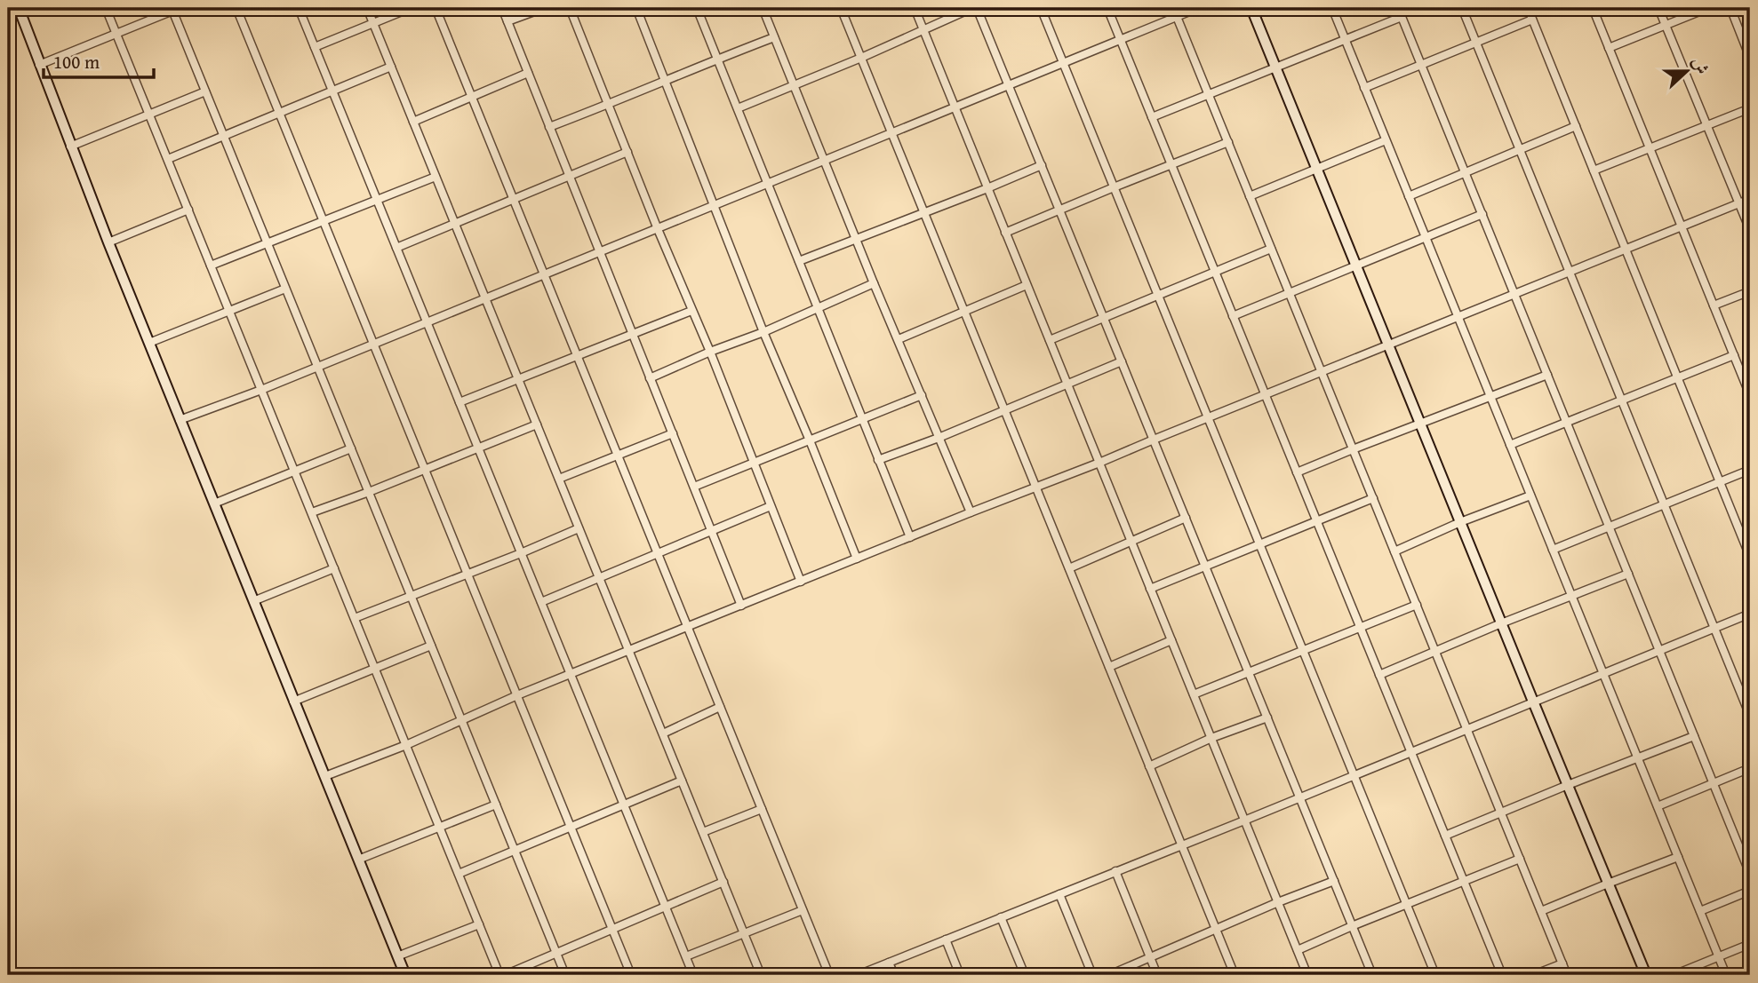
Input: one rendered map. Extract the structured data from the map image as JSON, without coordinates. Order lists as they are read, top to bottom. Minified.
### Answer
{"scale_bar":"100 m","north":"right"}
